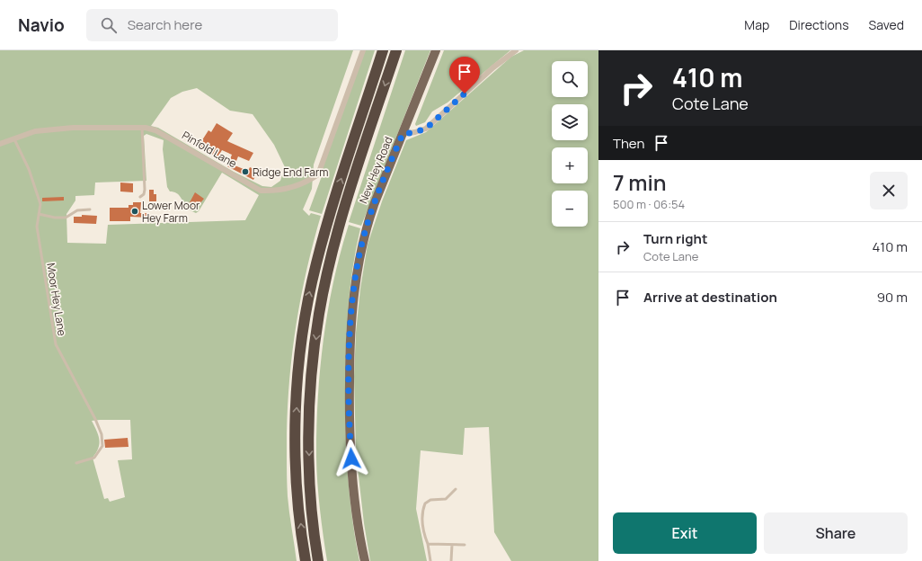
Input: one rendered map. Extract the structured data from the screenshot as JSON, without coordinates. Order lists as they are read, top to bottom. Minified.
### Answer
{"streets":{"main road":["New Hey Road"],"street":["Pinfold Lane"],"lane":["Moor Hey Lane"]},"crossings":[["Pinfold Lane","Moor Hey Lane"]],"places":["Ridge End Farm","Lower Moor Hey Farm"],"page":{"header":"Navio","search":"Search here","nav":["Map","Directions","Saved"],"turn":["410 m","Cote Lane"],"map_buttons":["+","−"],"then":"Then","heading":["7 min","500 m · 06:54"],"list":[{"name":"Turn right","note":"Cote Lane","value":"410 m"},{"name":"Arrive at destination","value":"90 m"}],"buttons":["Exit","Share"]}}
